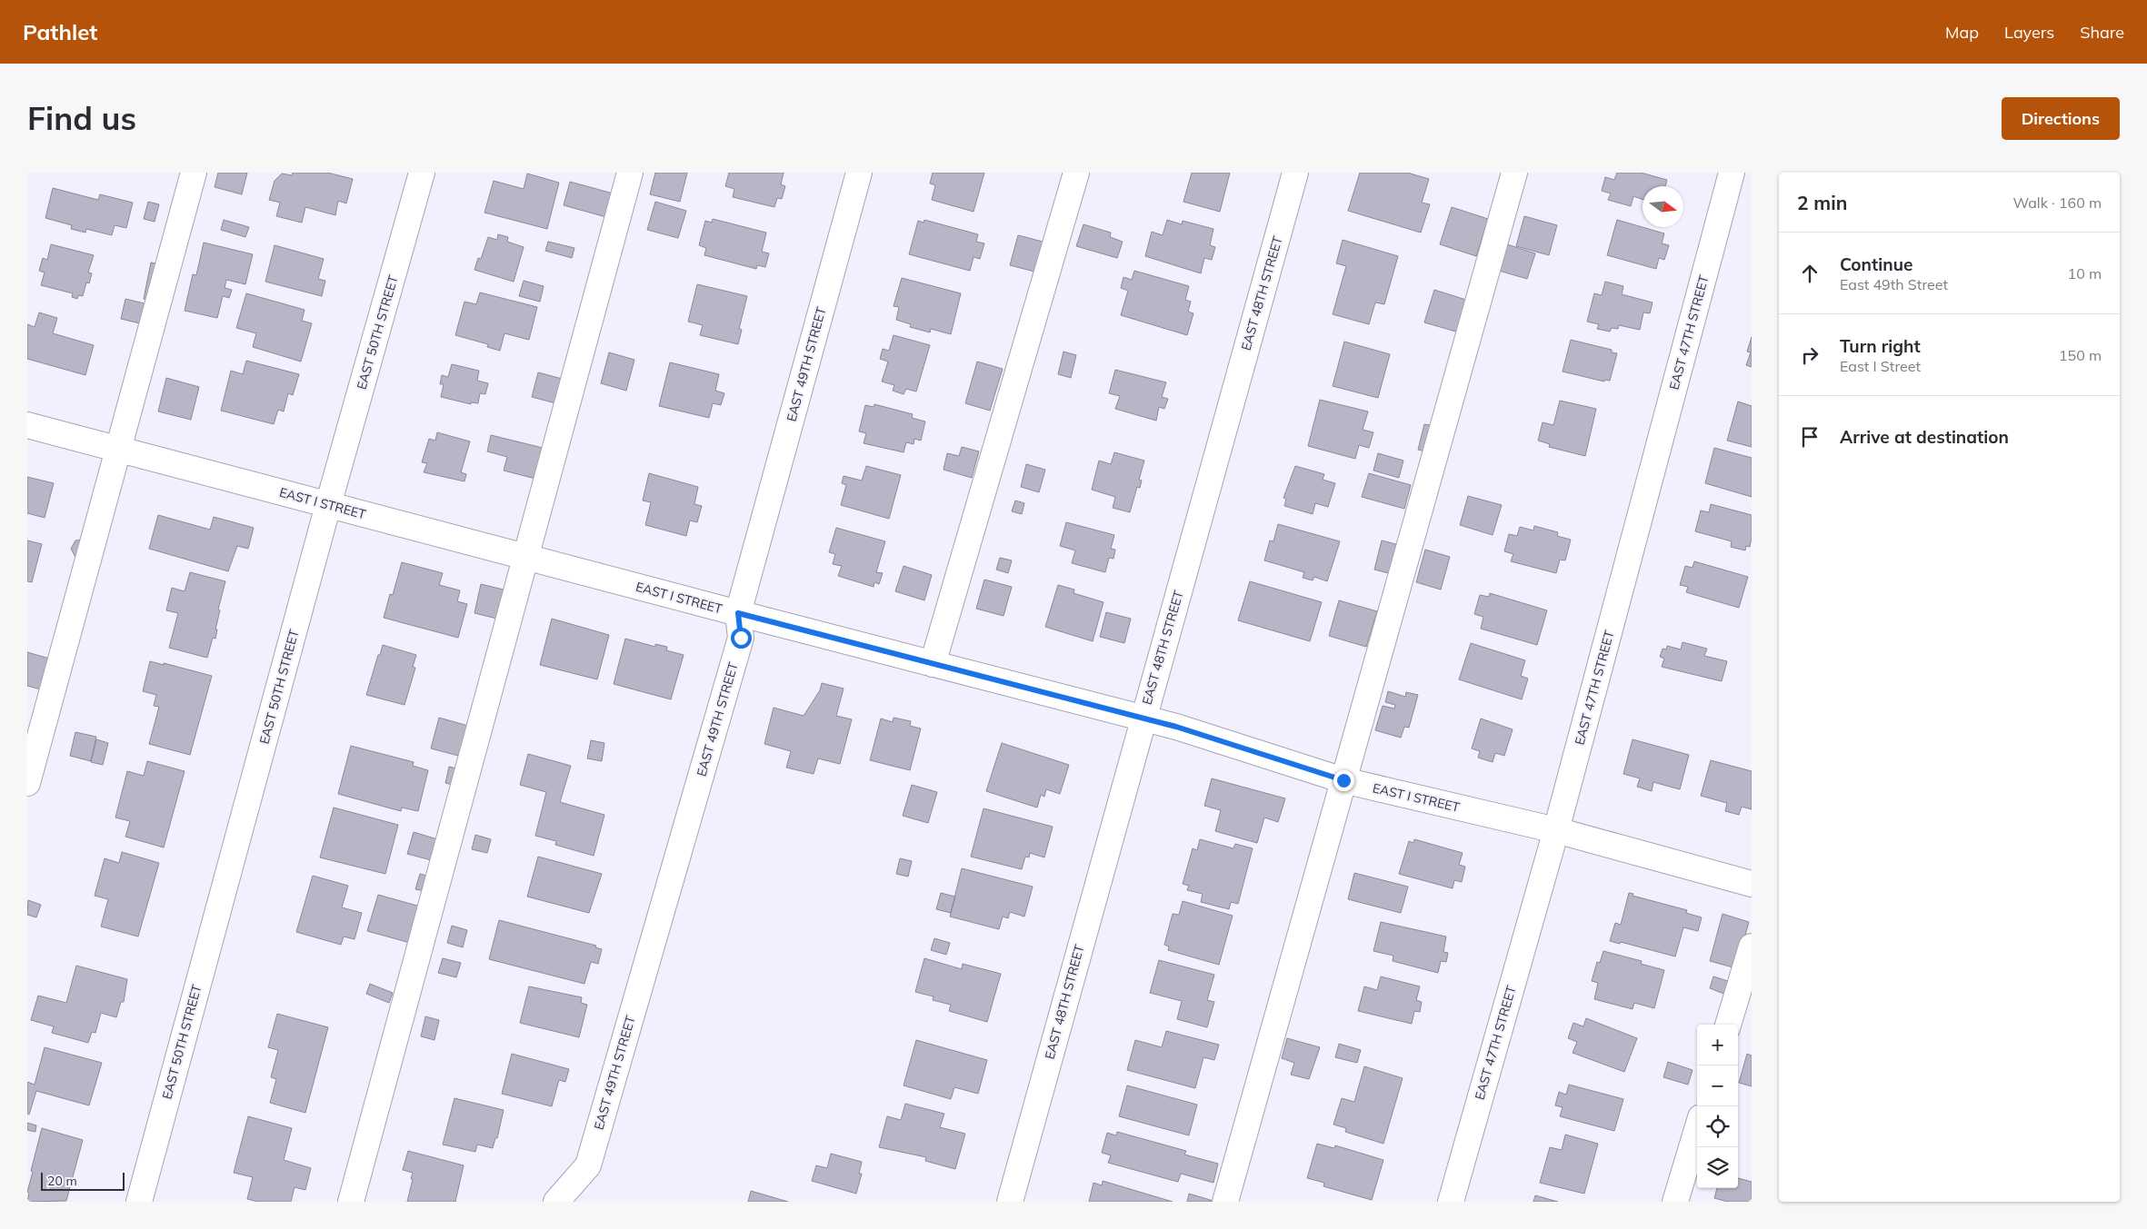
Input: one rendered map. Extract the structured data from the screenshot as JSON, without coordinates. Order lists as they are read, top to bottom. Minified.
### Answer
{"streets":{"street":["EAST 48TH STREET","EAST 50TH STREET","EAST 47TH STREET","EAST 49TH STREET","EAST I STREET"]},"crossings":[["EAST 48TH STREET","EAST I STREET"],["EAST 50TH STREET","EAST I STREET"],["EAST 47TH STREET","EAST I STREET"],["EAST 49TH STREET","EAST I STREET"]],"scale_bar":"20 m","north":"right","page":{"header":"Pathlet","nav":["Map","Layers","Share"],"buttons":"Directions","title":"Find us","heading":["2 min","Walk · 160 m"],"list":[["Continue","East 49th Street","10 m"],["Turn right","East I Street","150 m"],"Arrive at destination"],"map_buttons":["+","−"],"scale":"20 m"}}
